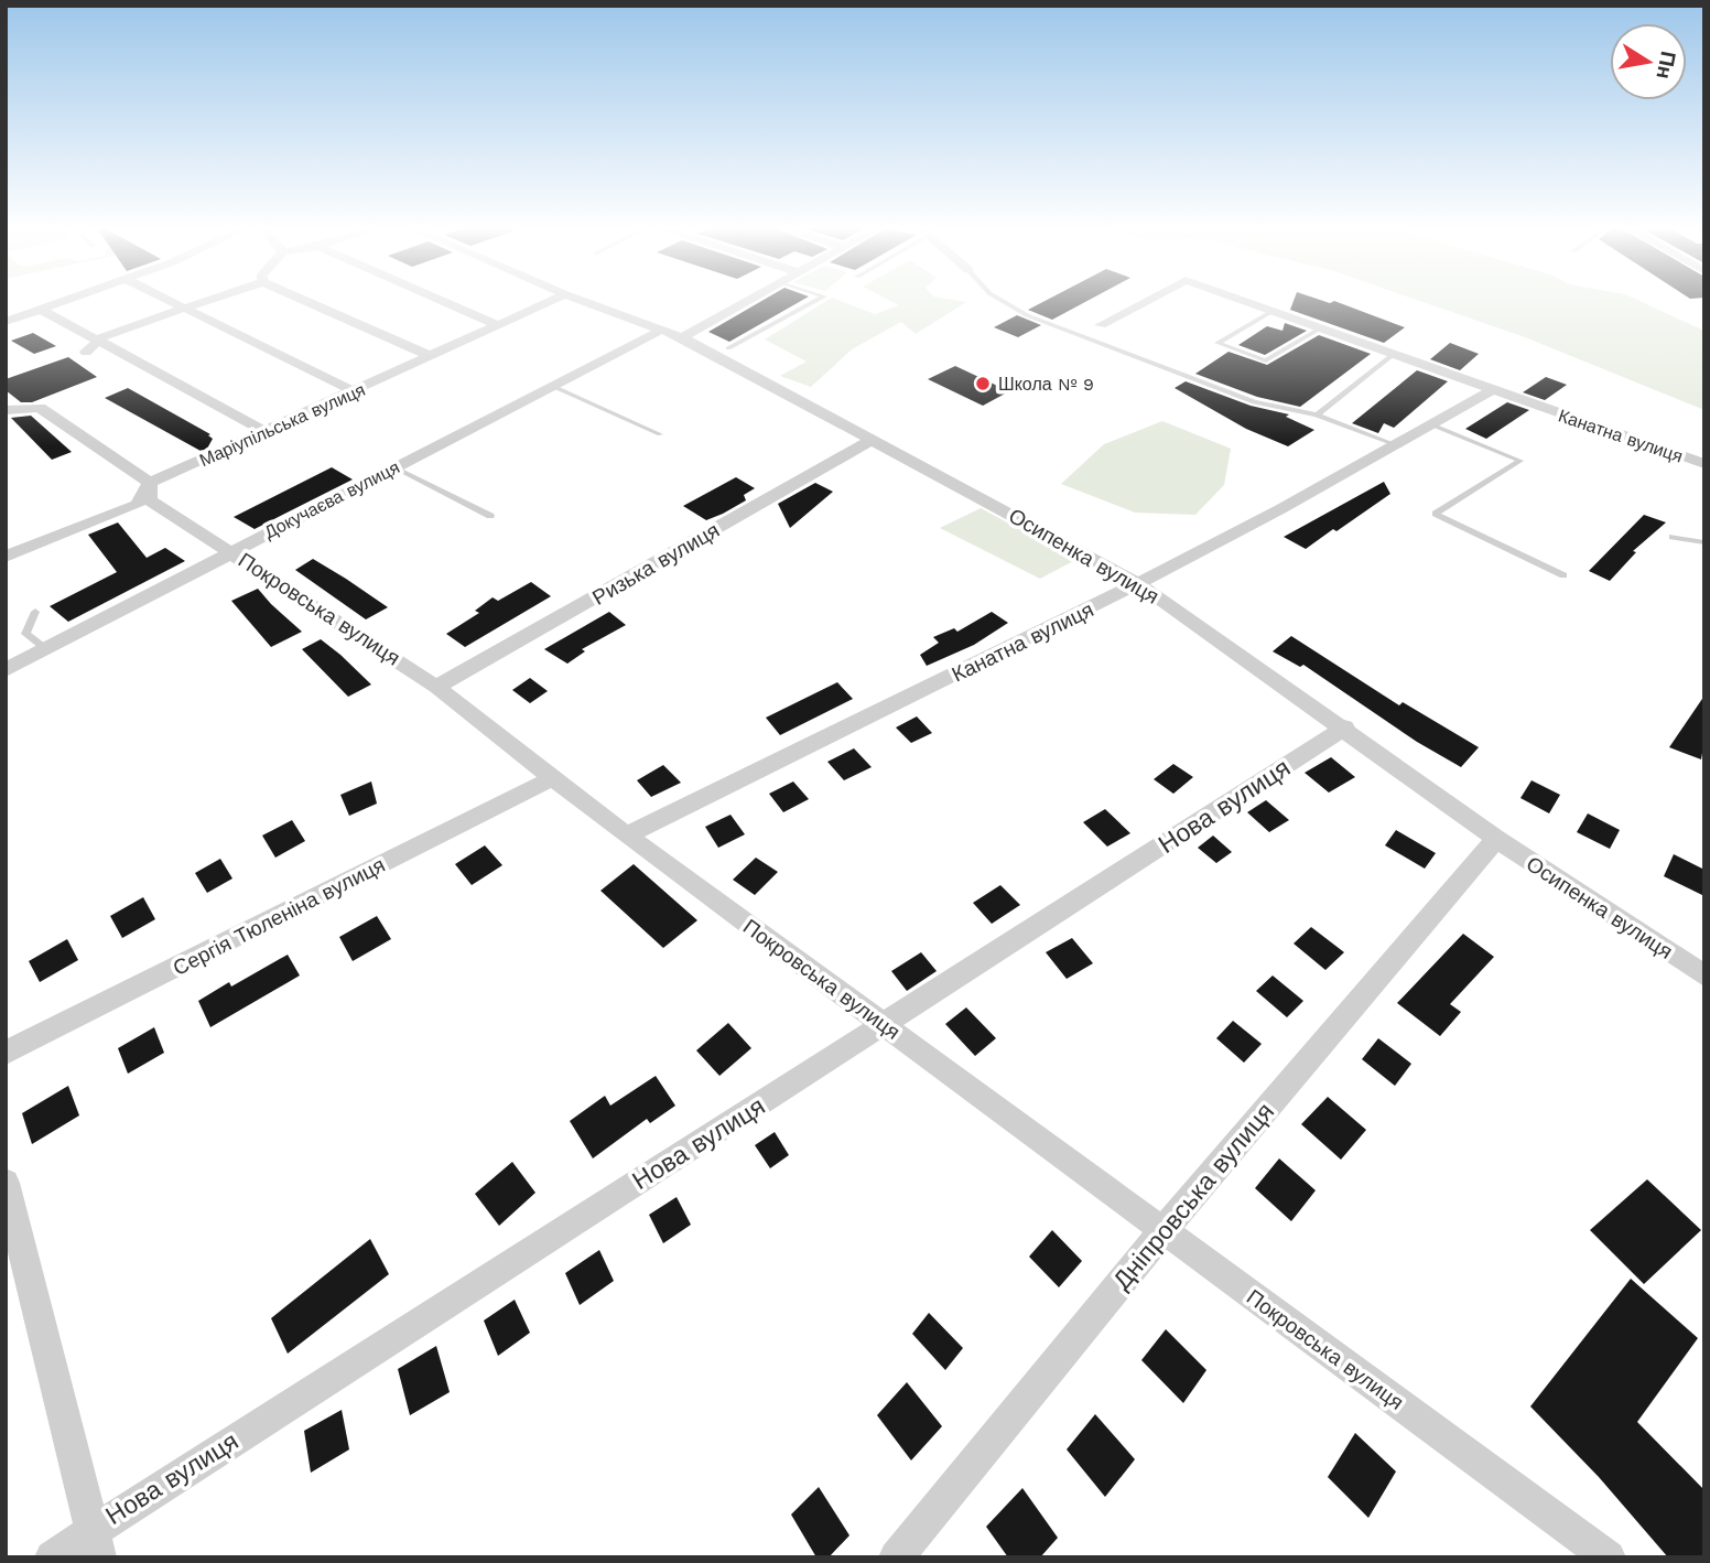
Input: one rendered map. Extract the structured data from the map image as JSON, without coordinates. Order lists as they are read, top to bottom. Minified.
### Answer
{"streets":{"street":["Маріупільська вулиця","Канатна вулиця","Докучаєва вулиця","Осипенка вулиця","Ризька вулиця","Покровська вулиця","Нова вулиця","Сергія Тюленіна вулиця","Дніпровська вулиця"]},"crossings":[["Маріупільська вулиця","Покровська вулиця"],["Канатна вулиця","Осипенка вулиця"],["Канатна вулиця","Покровська вулиця"],["Докучаєва вулиця","Осипенка вулиця"],["Докучаєва вулиця","Покровська вулиця"],["Осипенка вулиця","Ризька вулиця"],["Осипенка вулиця","Нова вулиця"],["Осипенка вулиця","Дніпровська вулиця"],["Ризька вулиця","Покровська вулиця"],["Покровська вулиця","Нова вулиця"],["Покровська вулиця","Сергія Тюленіна вулиця"],["Покровська вулиця","Дніпровська вулиця"]],"places":["Школа № 9"],"north":"right"}
